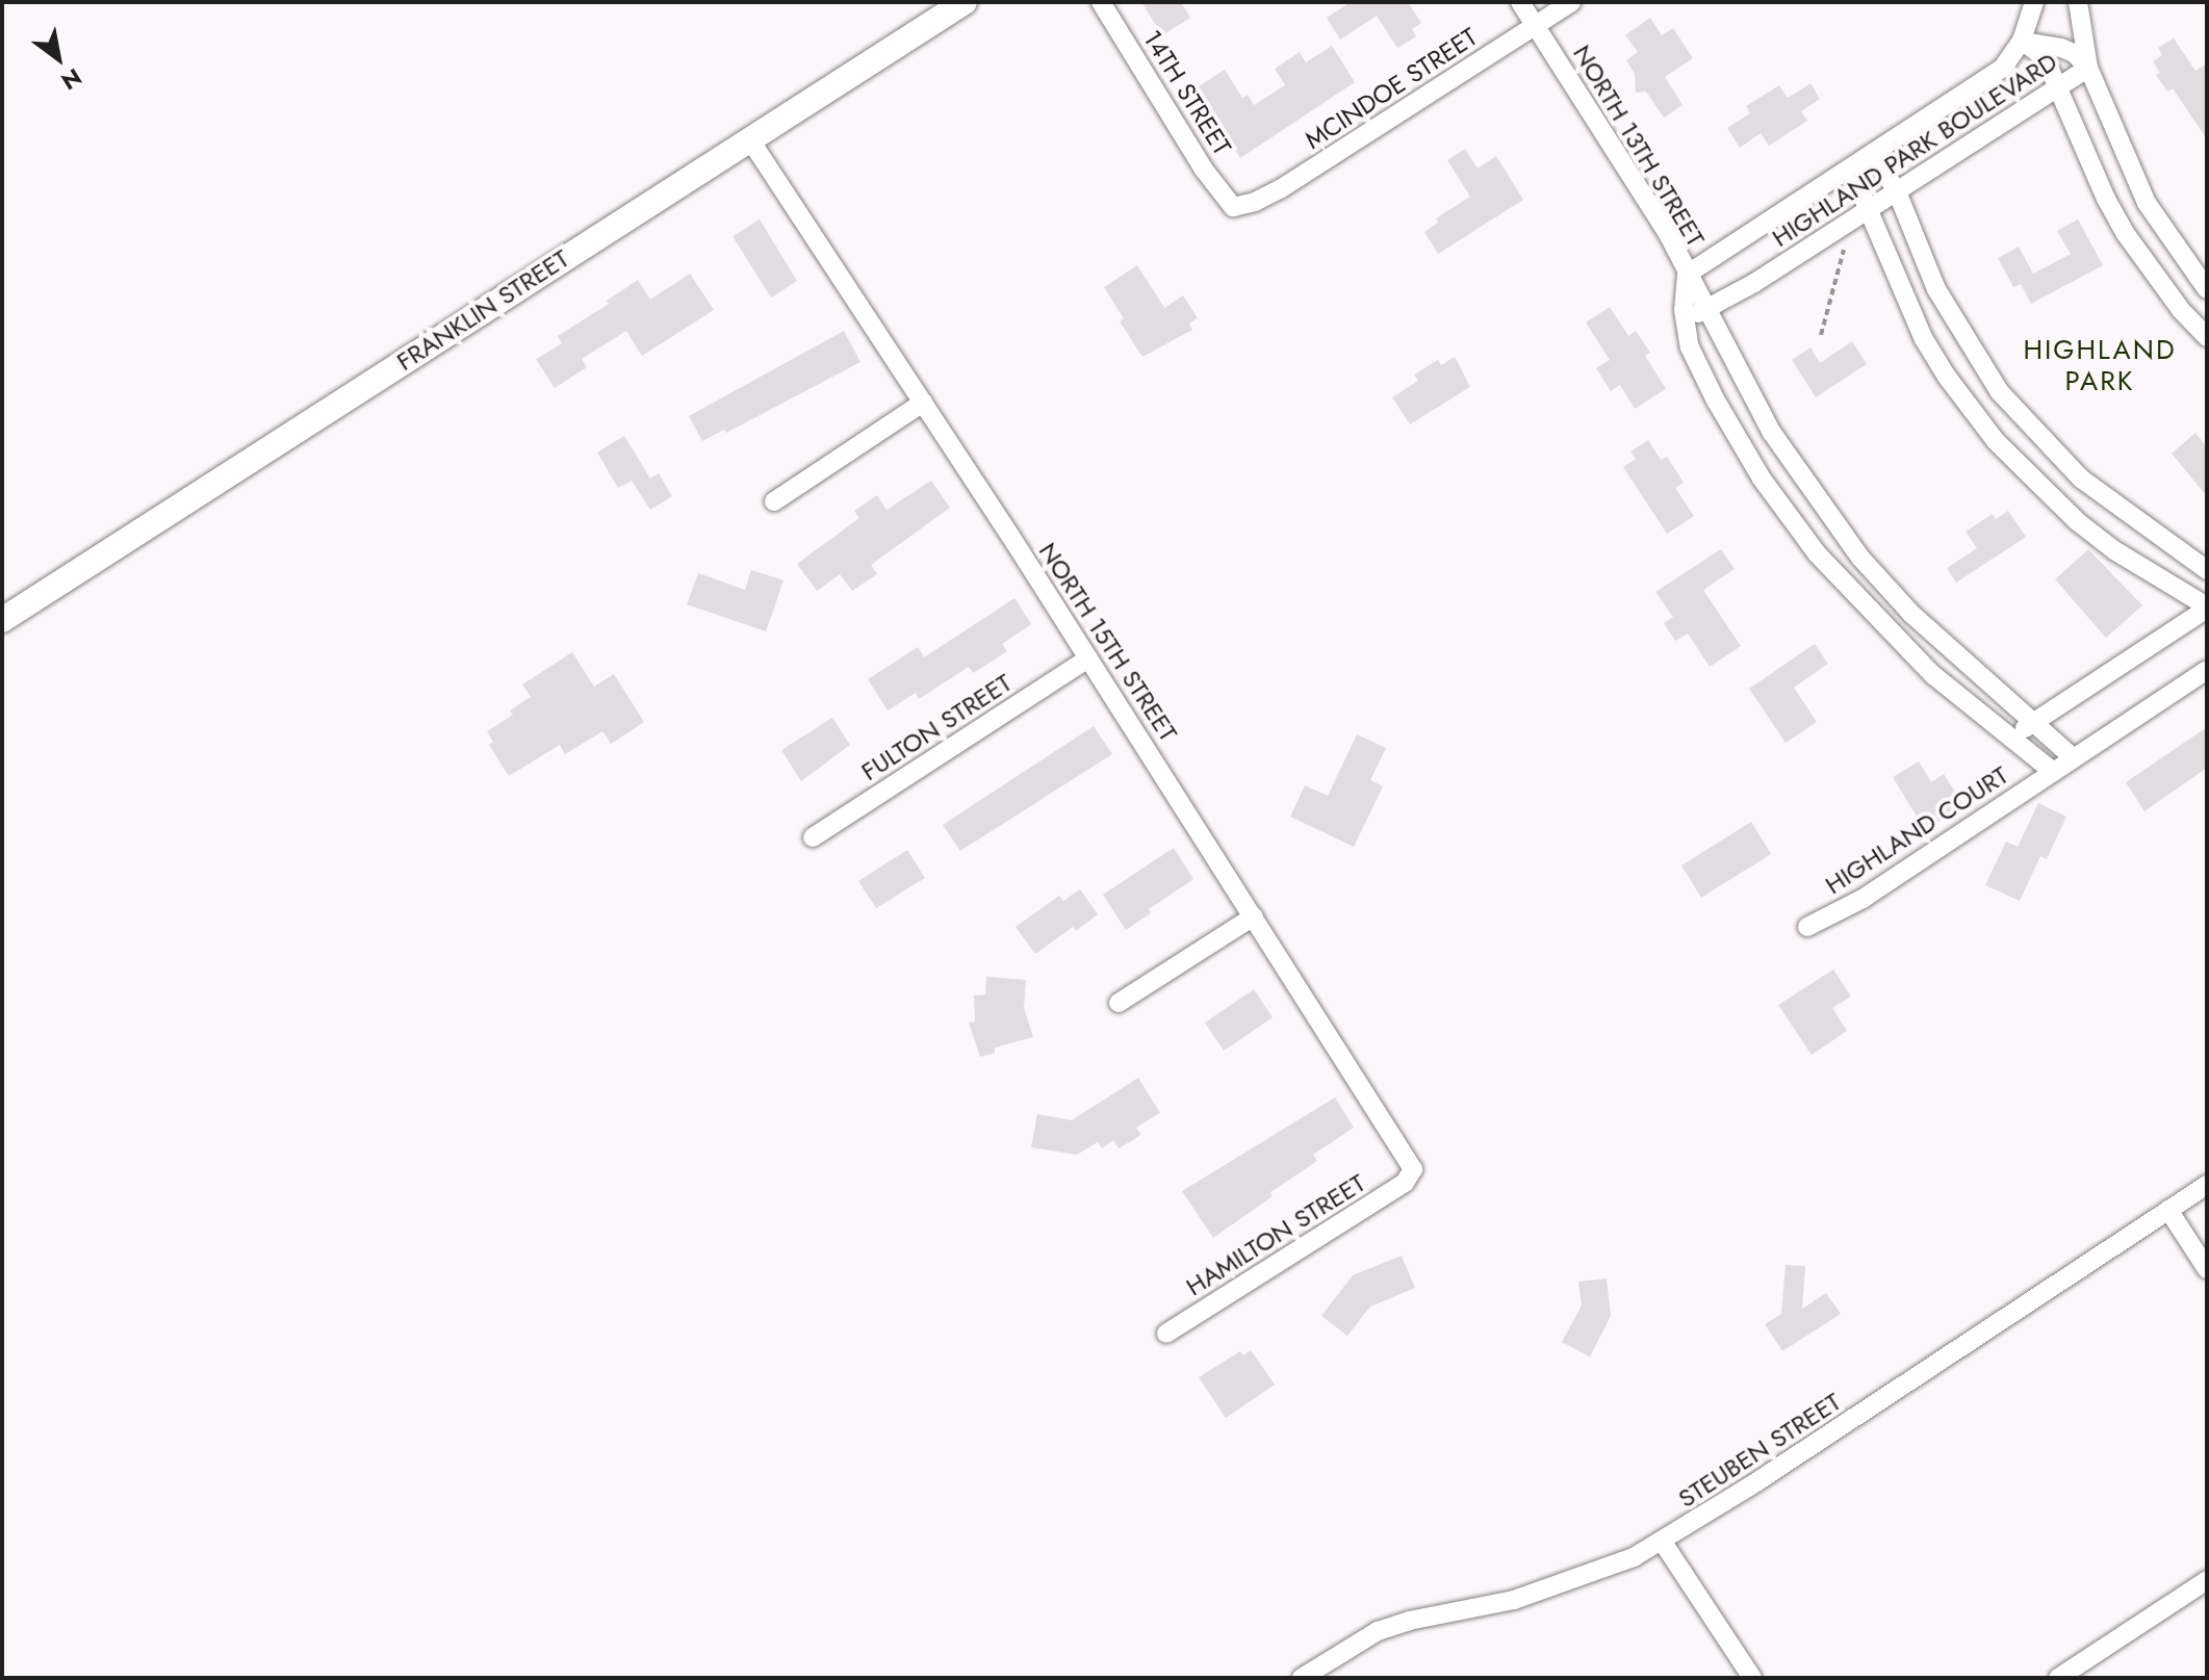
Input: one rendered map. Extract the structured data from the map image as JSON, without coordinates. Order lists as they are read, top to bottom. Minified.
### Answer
{"streets":{"street":["MCINDOE STREET","14TH STREET","NORTH 13TH STREET","HIGHLAND PARK BOULEVARD","FRANKLIN STREET","NORTH 15TH STREET","FULTON STREET","HIGHLAND COURT","HAMILTON STREET","STEUBEN STREET"]},"crossings":[["MCINDOE STREET","14TH STREET"],["MCINDOE STREET","NORTH 13TH STREET"],["NORTH 13TH STREET","HIGHLAND PARK BOULEVARD"],["FRANKLIN STREET","NORTH 15TH STREET"],["NORTH 15TH STREET","FULTON STREET"],["NORTH 15TH STREET","HAMILTON STREET"]],"districts":["HIGHLAND PARK"],"north":"bottom right"}
